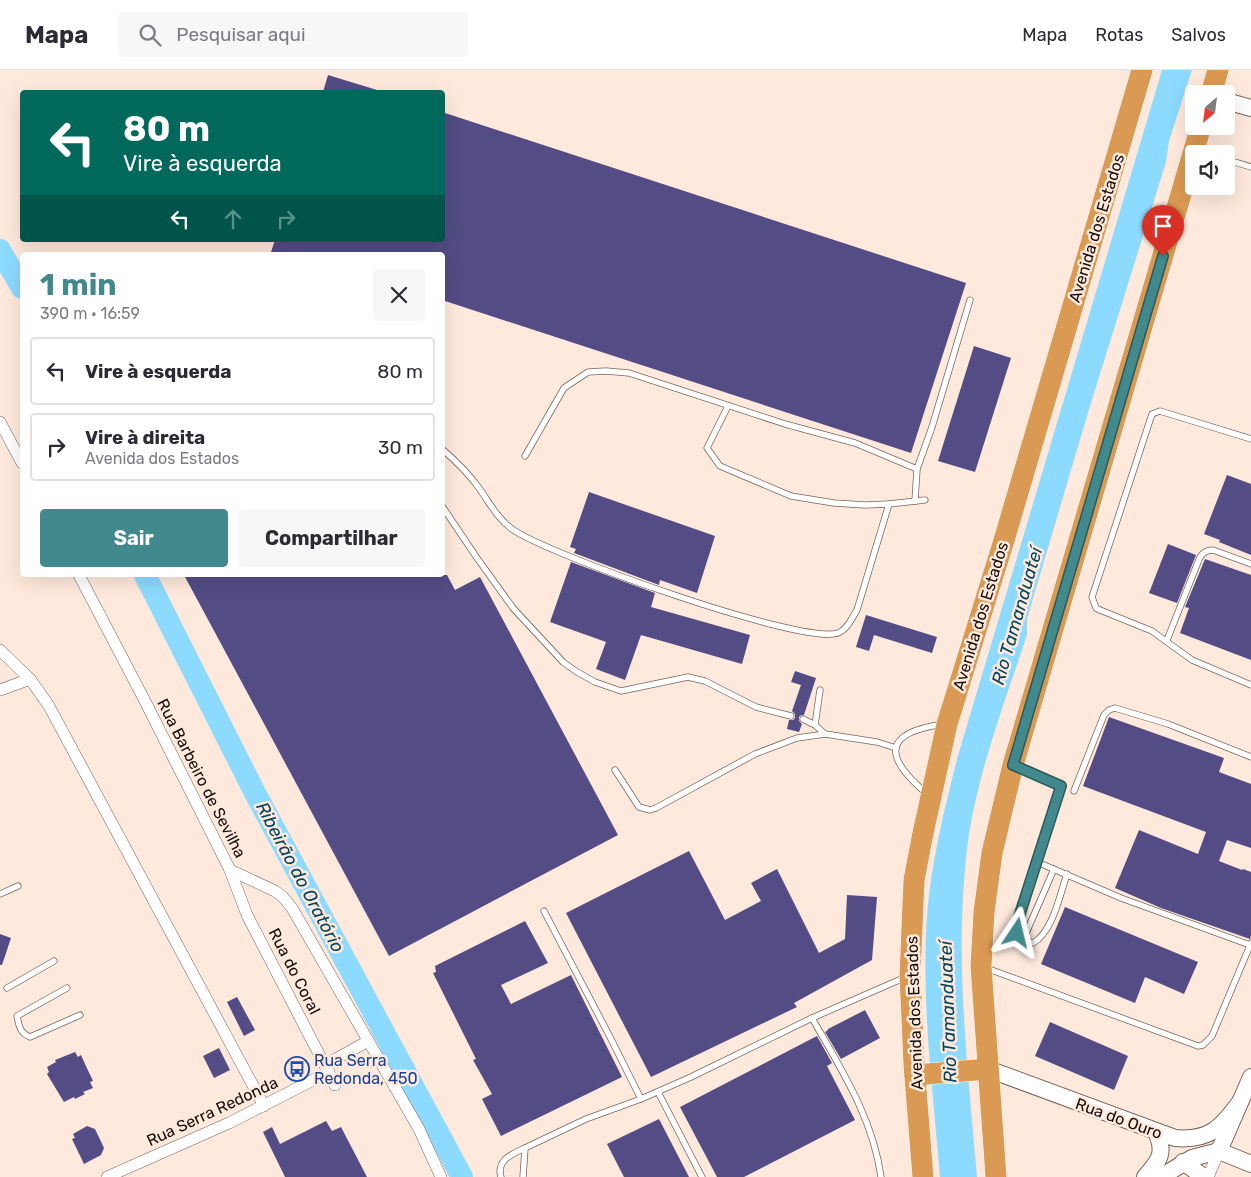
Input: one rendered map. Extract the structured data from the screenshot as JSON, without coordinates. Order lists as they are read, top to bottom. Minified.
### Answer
{"streets":{"highway":["Avenida dos Estados"],"main road":["Rua do Ouro"],"street":["Rua Barbeiro de Sevilha","Rua do Coral","Rua Serra Redonda"]},"crossings":[["Rua Barbeiro de Sevilha","Rua do Coral"],["Rua Barbeiro de Sevilha","Rua Serra Redonda"],["Rua do Coral","Rua Serra Redonda"]],"water":["Rio Tamanduateí","Ribeirão do Oratório"],"places":{"bus stop":["Rua Serra Redonda, 450"]},"north":"bottom left","page":{"header":"Mapa","search":"Pesquisar aqui","nav":["Mapa","Rotas","Salvos"],"turn":["80 m","Vire à esquerda"],"heading":["1 min","390 m · 16:59"],"list":[{"name":"Vire à esquerda","value":"80 m"},{"name":"Vire à direita","note":"Avenida dos Estados","value":"30 m"}],"buttons":["Sair","Compartilhar"]}}
